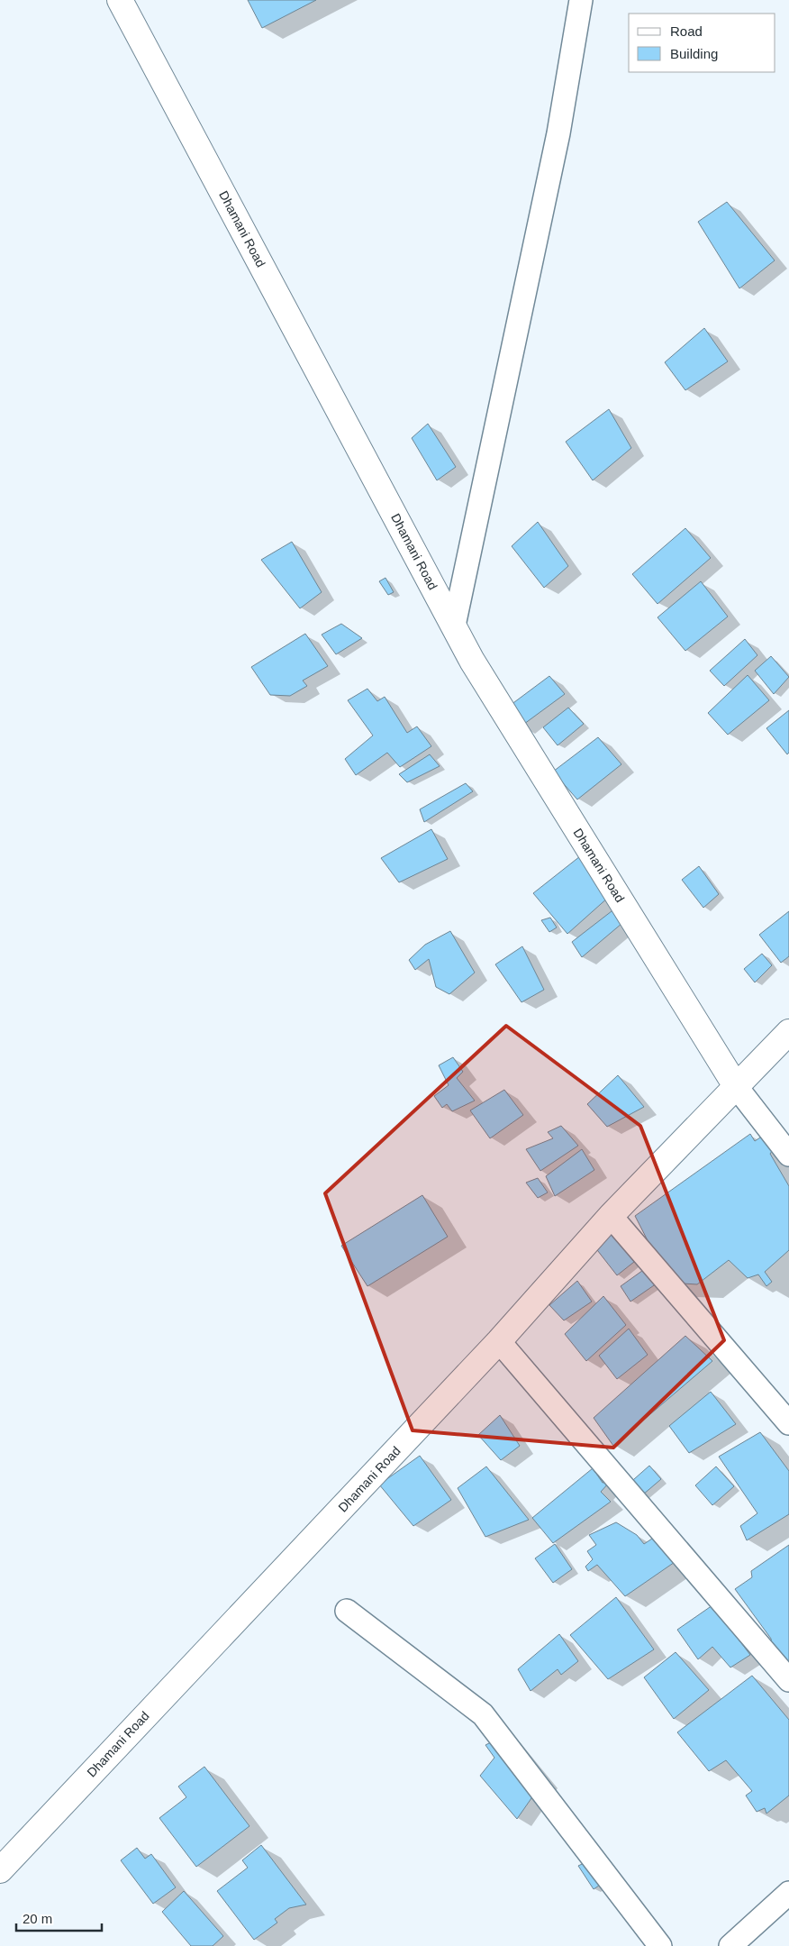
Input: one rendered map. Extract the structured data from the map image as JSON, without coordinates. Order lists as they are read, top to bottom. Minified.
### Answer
{"streets":{"main road":["Dhamani Road"]},"legend":["Road","Building"],"scale_bar":"20 m"}
